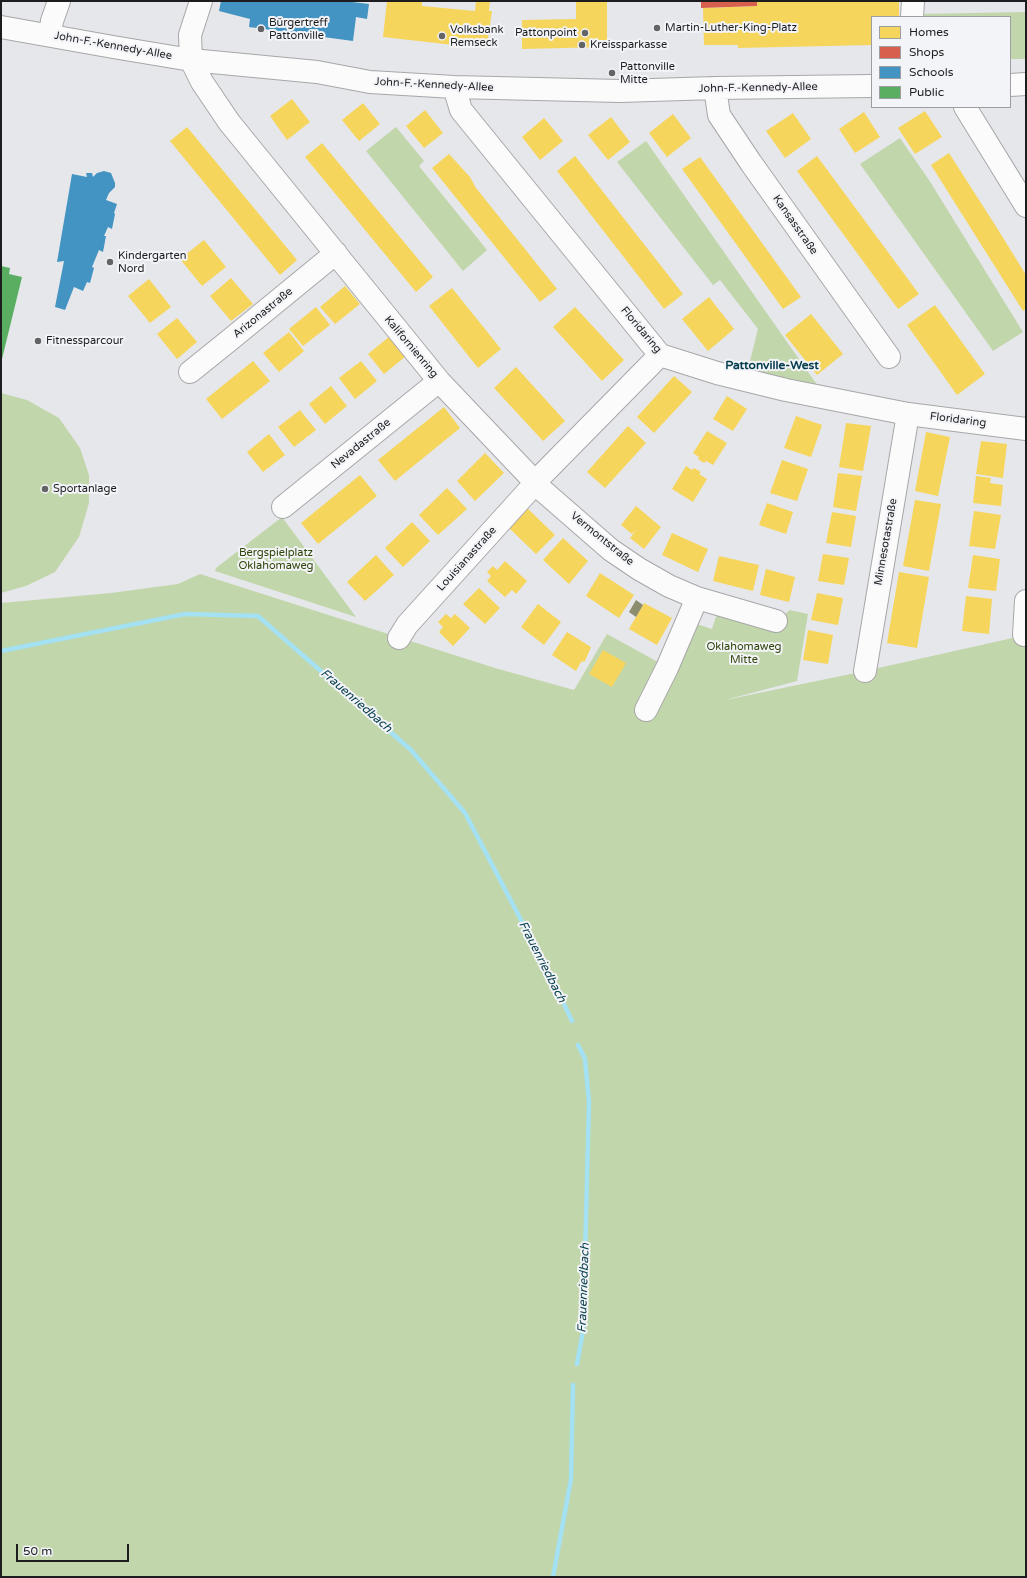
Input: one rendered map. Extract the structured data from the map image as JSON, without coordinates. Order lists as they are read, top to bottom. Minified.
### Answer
{"streets":{"street":["John-F.-Kennedy-Allee","Kansasstraße","Arizonastraße","Floridaring","Kalifornienring","Nevadastraße","Vermontstraße","Minnesotastraße","Louisianastraße"]},"crossings":[["John-F.-Kennedy-Allee","Kansasstraße"],["John-F.-Kennedy-Allee","Floridaring"],["John-F.-Kennedy-Allee","Kalifornienring"],["Arizonastraße","Kalifornienring"],["Floridaring","Minnesotastraße"],["Kalifornienring","Nevadastraße"],["Kalifornienring","Vermontstraße"],["Kalifornienring","Louisianastraße"],["Vermontstraße","Louisianastraße"]],"districts":["Pattonville-West"],"water":["Frauenriedbach"],"parks":["Bergspielplatz Oklahomaweg","Oklahomaweg Mitte"],"places":["Martin-Luther-King-Platz","Bürgertreff Pattonville","Pattonpoint","Volksbank Remseck","Kreissparkasse","Pattonville Mitte","Kindergarten Nord","Fitnessparcour","Sportanlage"],"legend":["Homes","Shops","Schools","Public"],"scale_bar":"50 m"}
